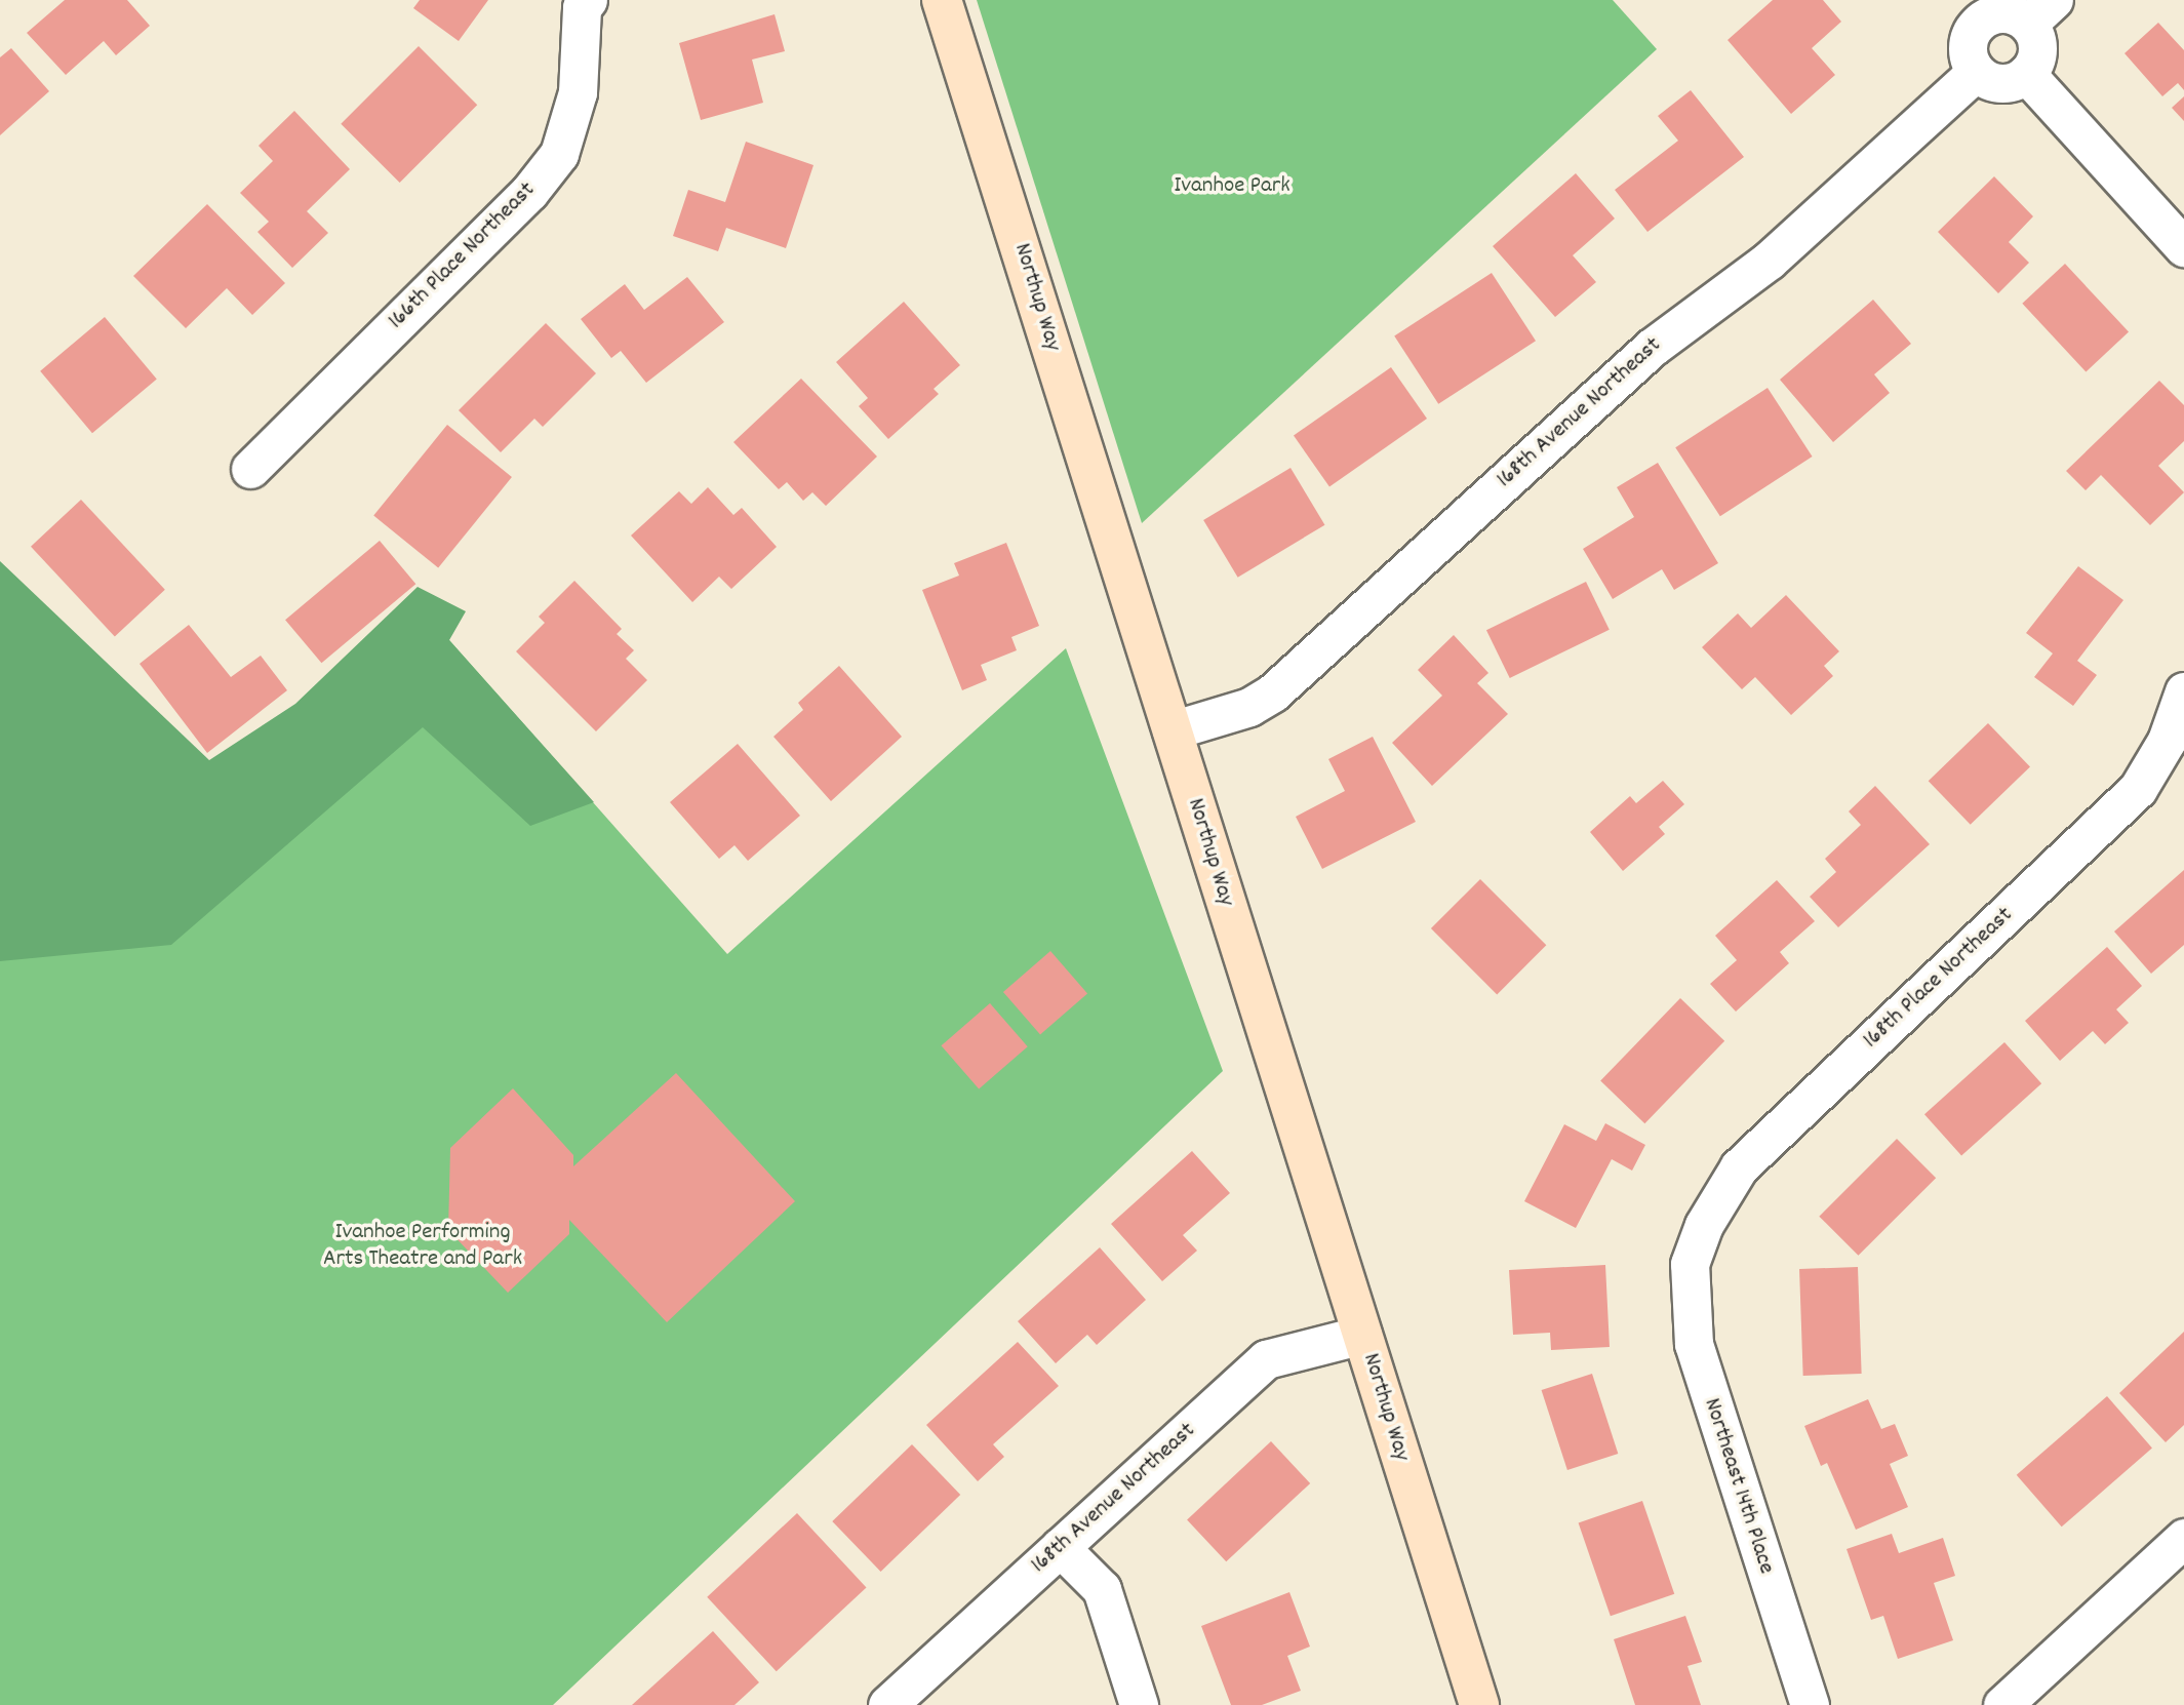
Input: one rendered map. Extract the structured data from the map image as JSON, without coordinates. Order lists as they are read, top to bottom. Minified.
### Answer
{"streets":{"street":["166th Place Northeast","Northup Way","168th Avenue Northeast","168th Place Northeast","Northeast 14th Place"]},"crossings":[["Northup Way","168th Avenue Northeast"],["168th Place Northeast","Northeast 14th Place"]],"parks":["Ivanhoe Park","Ivanhoe Performing Arts Theatre and Park"]}
